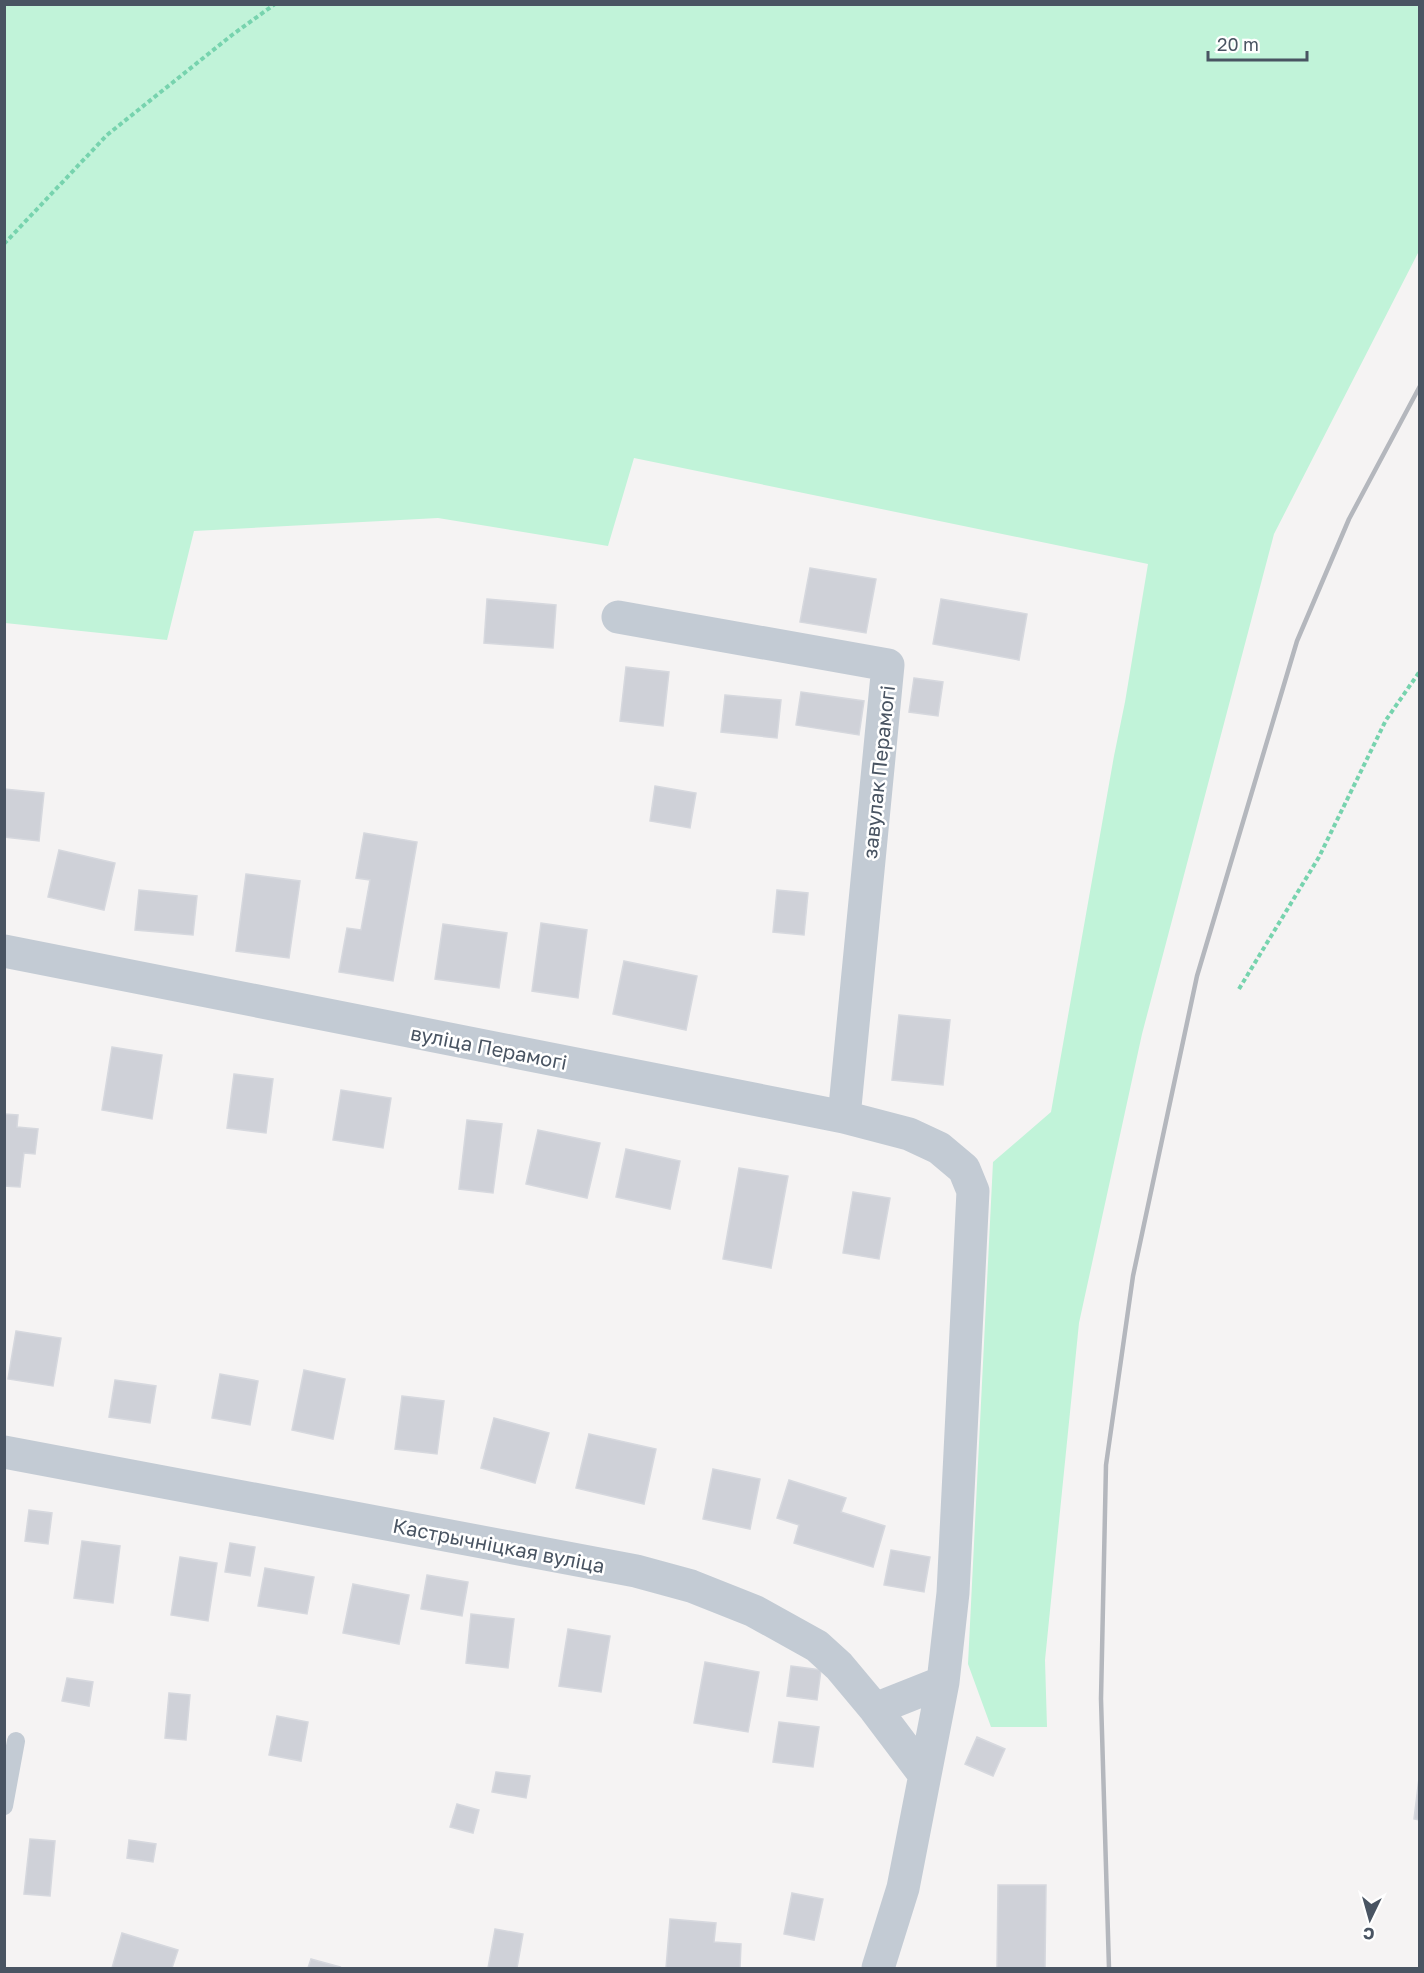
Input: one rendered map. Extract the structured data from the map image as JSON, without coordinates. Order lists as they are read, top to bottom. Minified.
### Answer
{"streets":{"street":["завулак Перамогі","вуліца Перамогі","Кастрычніцкая вуліца"]},"crossings":[["завулак Перамогі","вуліца Перамогі"]],"scale_bar":"20 m","north":"bottom"}
